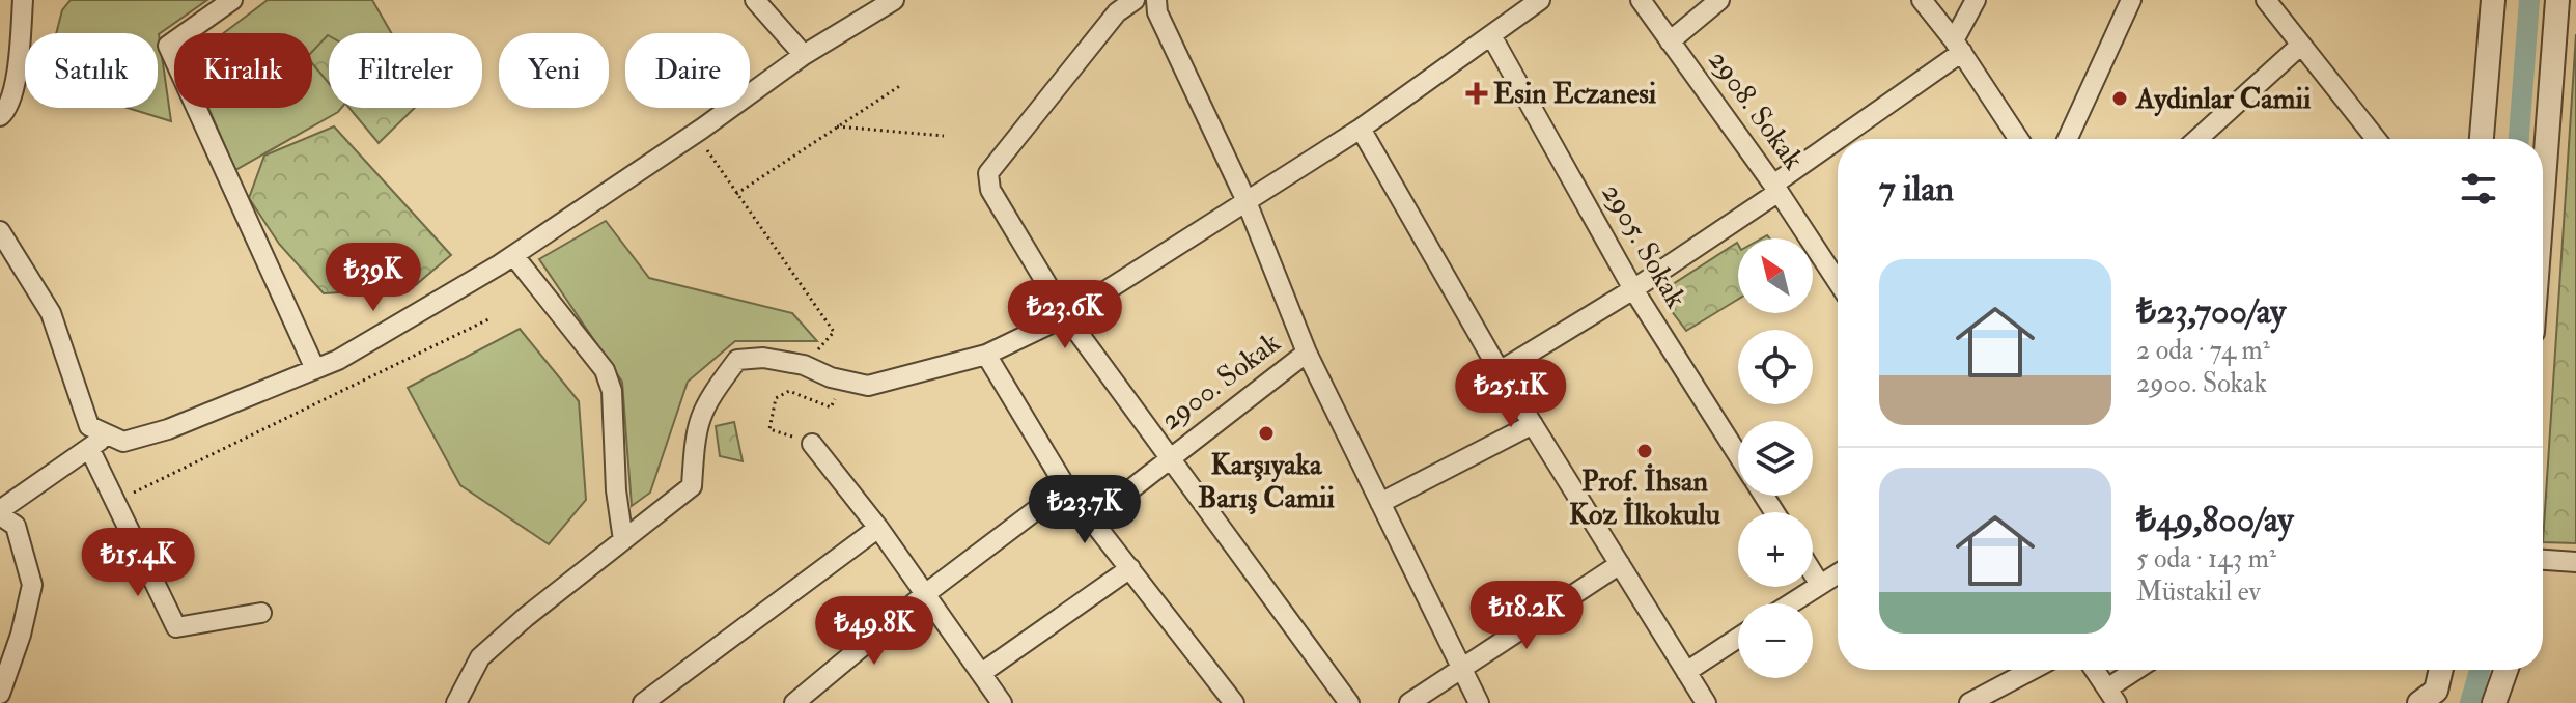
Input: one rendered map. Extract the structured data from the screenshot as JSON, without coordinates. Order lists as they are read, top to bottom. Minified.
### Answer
{"streets":{"street":["2908. Sokak","2905. Sokak","2900. Sokak"]},"places":{"health":["Esin Eczanesi"],"other":["Aydinlar Camii","Karşıyaka Barış Camii","Prof. İhsan Koz İlkokulu"]},"north":"top left","page":{"chip":["Satılık","Kiralık","Filtreler","Yeni","Daire"],"heading":"7 ilan","map_buttons":["+","−"],"list":[{"name":"₺23,700/ay","note":"2 oda · 74 m² · 2900. Sokak"},{"name":"₺49,800/ay","note":"5 oda · 143 m² · Müstakil ev"}],"price":["₺39K","₺23.6K","₺25.1K","₺23.7K","₺15.4K","₺18.2K","₺49.8K"]}}
